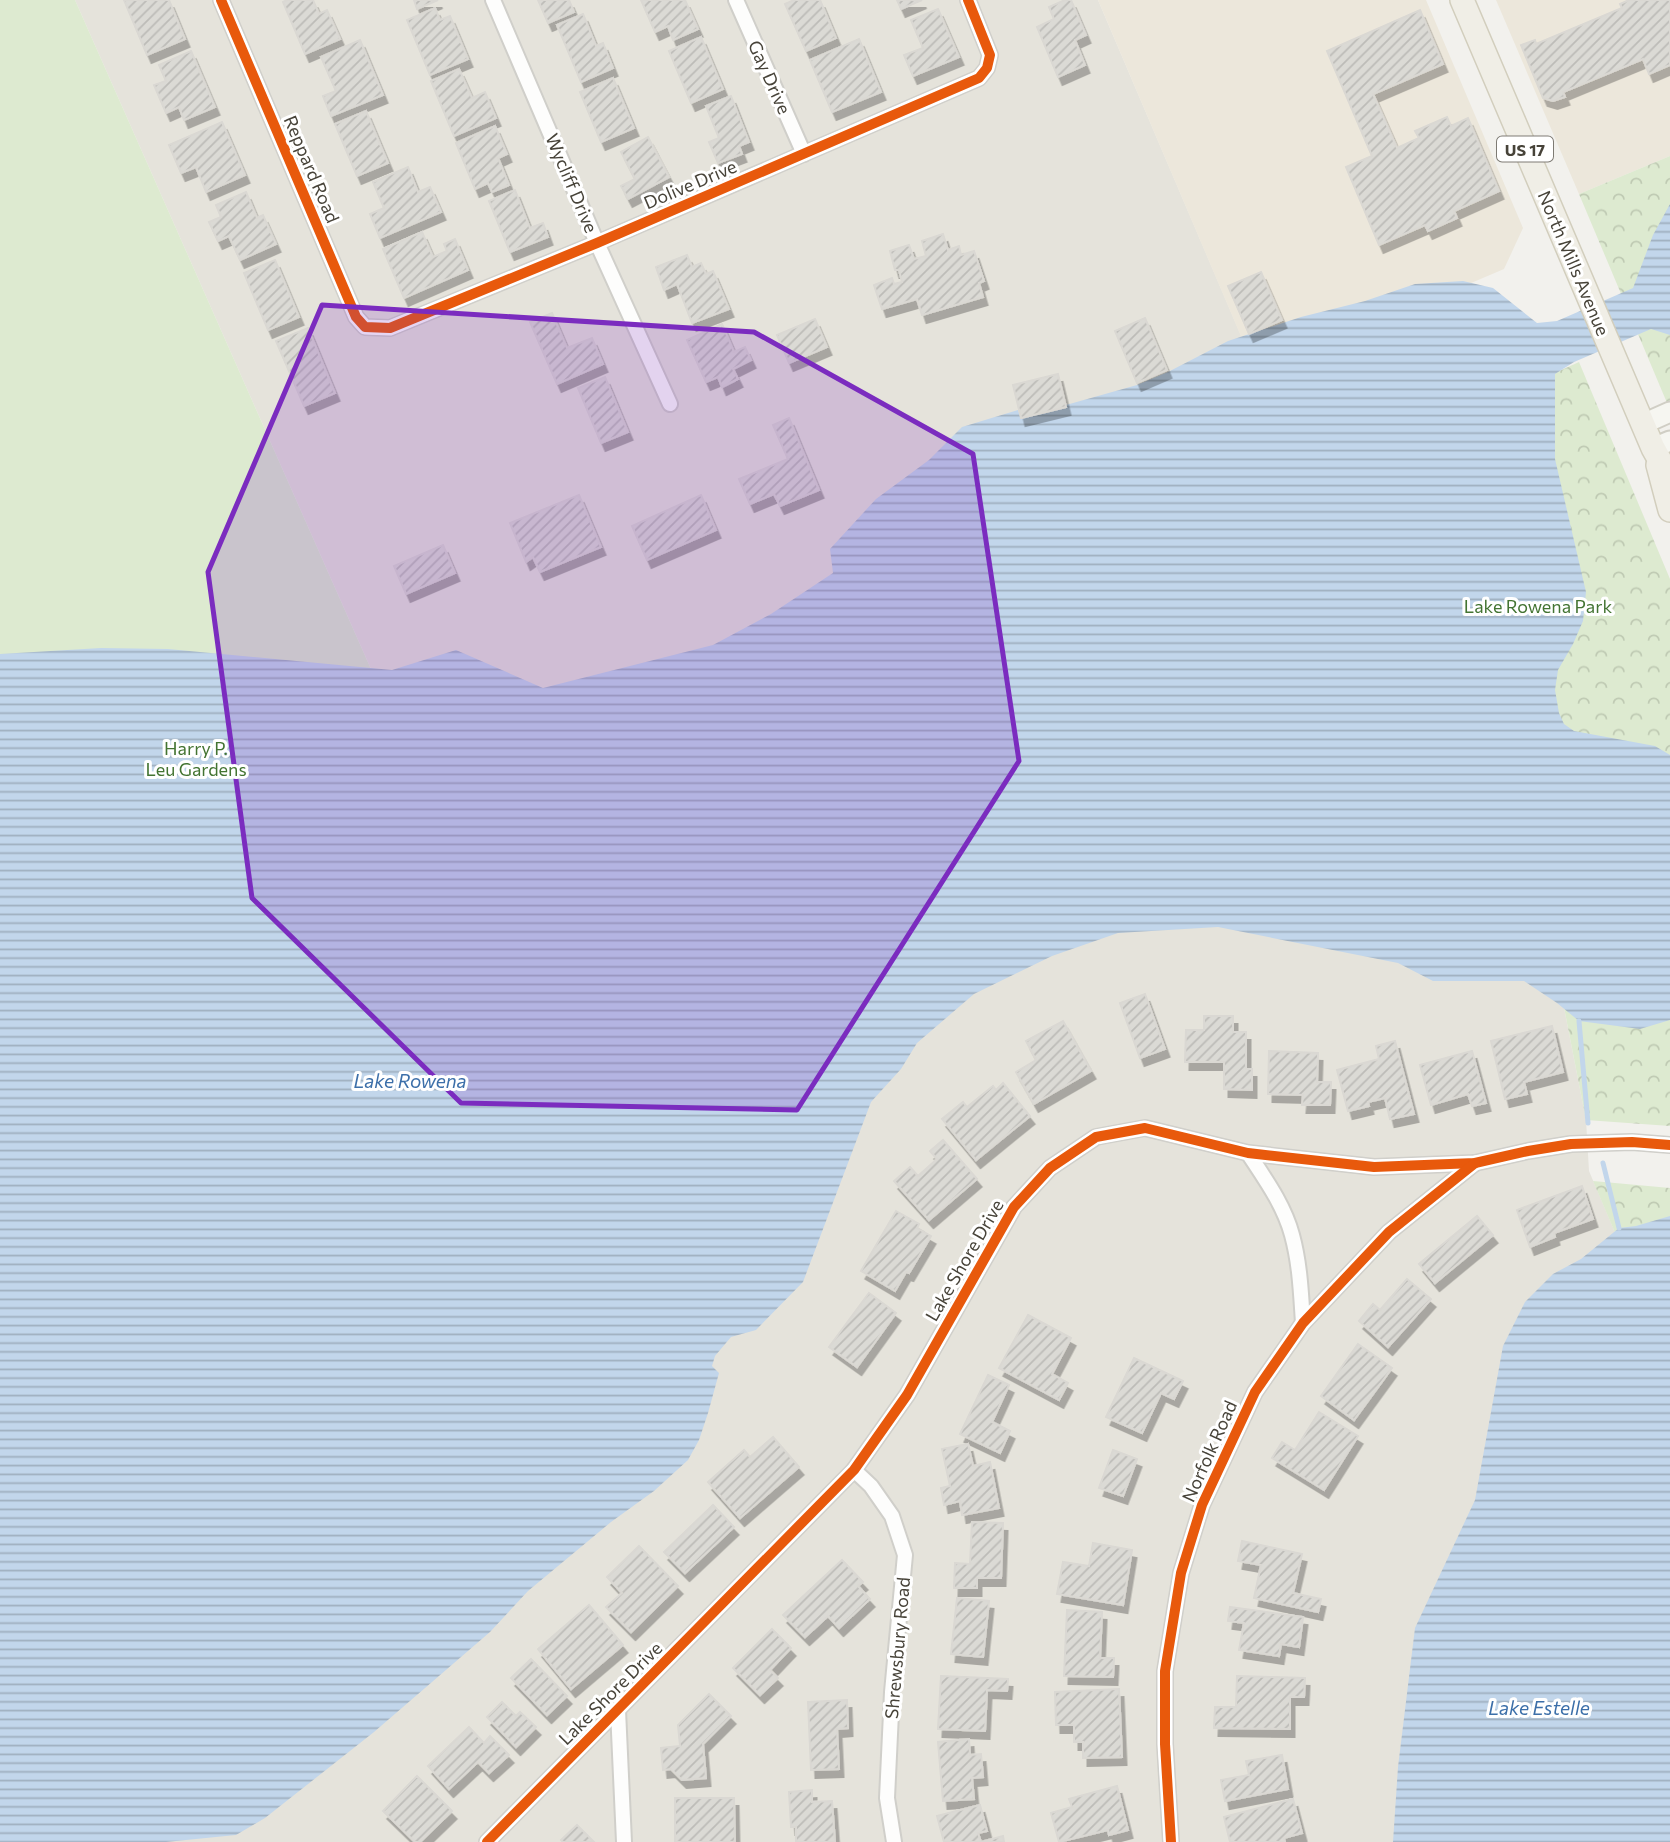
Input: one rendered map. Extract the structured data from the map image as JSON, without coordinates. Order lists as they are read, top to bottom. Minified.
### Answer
{"streets":{"main road":["US 17","North Mills Avenue"],"street":["Gay Drive","Reppard Road","Wycliff Drive","Dolive Drive","Lake Shore Drive","Norfolk Road","Shrewsbury Road"]},"crossings":[["Gay Drive","Dolive Drive"],["Reppard Road","Dolive Drive"],["Wycliff Drive","Dolive Drive"],["Lake Shore Drive","Norfolk Road"],["Lake Shore Drive","Shrewsbury Road"]],"water":["Lake Rowena","Lake Estelle"],"parks":["Lake Rowena Park","Harry P. Leu Gardens"]}
